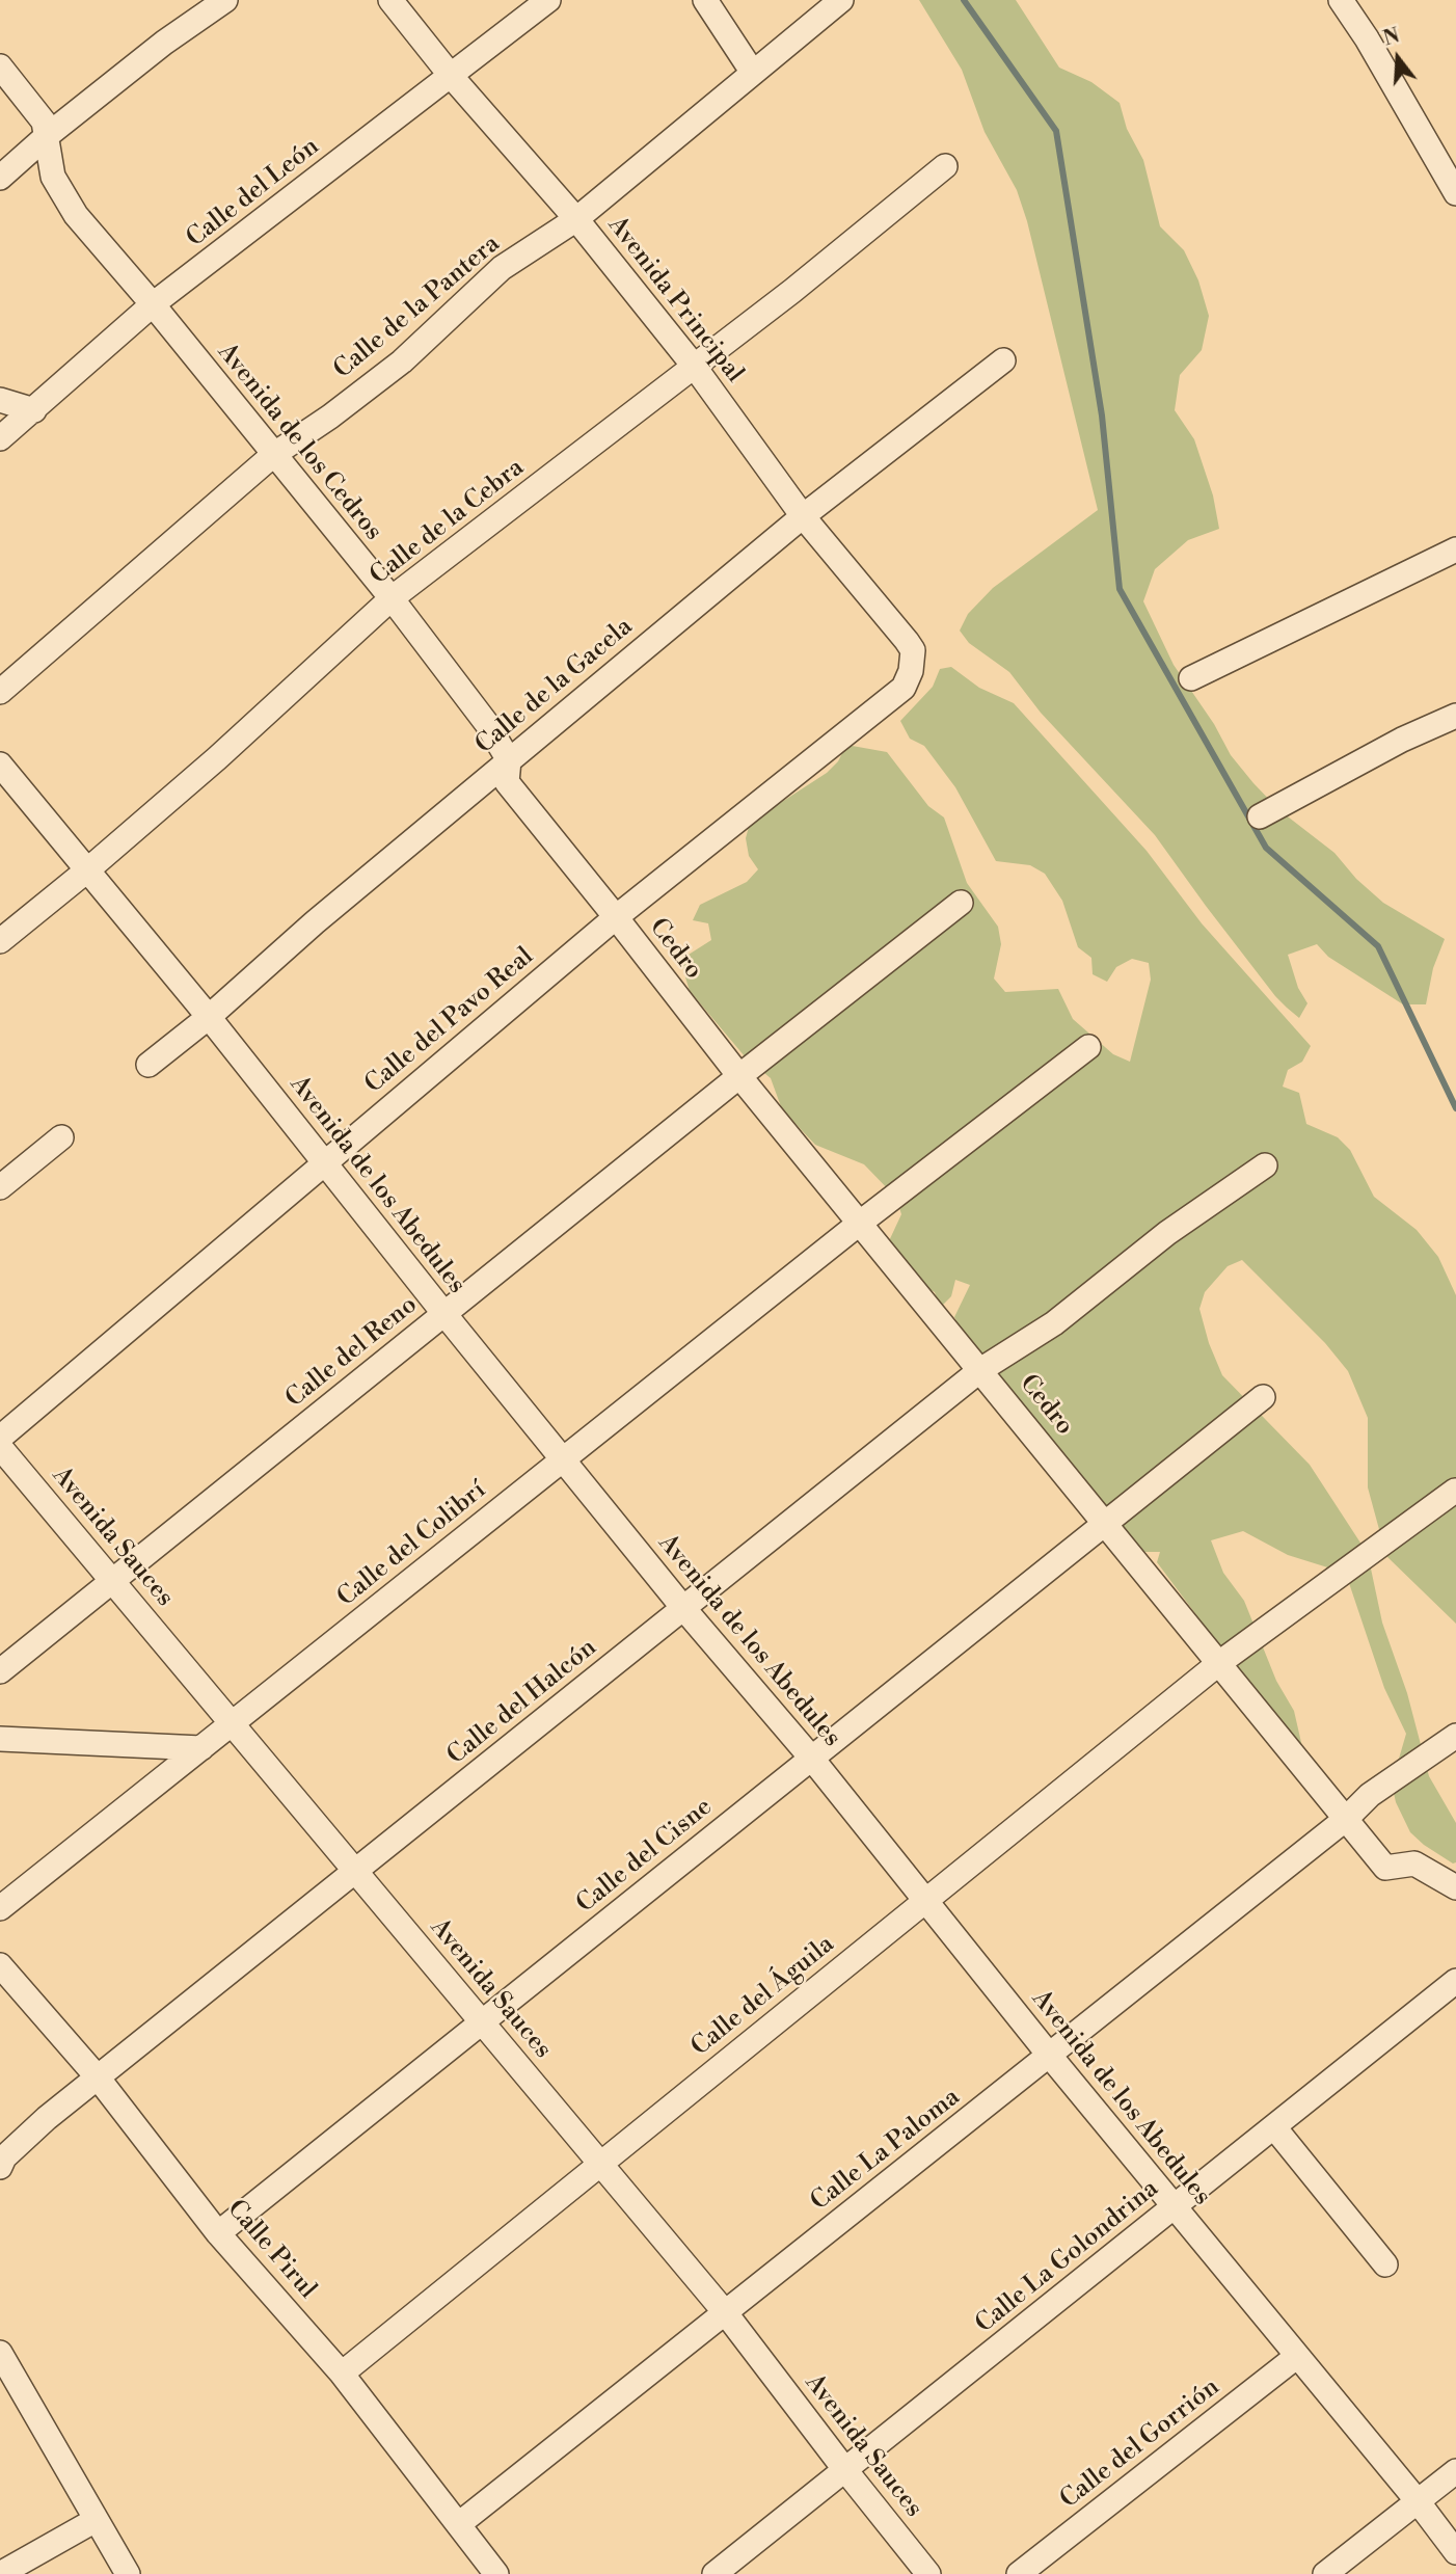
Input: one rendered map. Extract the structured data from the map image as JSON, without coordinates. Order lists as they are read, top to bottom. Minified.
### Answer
{"streets":{"street":["Calle del León","Avenida Principal","Calle de la Pantera","Avenida de los Cedros","Calle de la Cebra","Calle de la Gacela","Cedro","Calle del Pavo Real","Avenida de los Abedules","Calle del Reno","Avenida Sauces","Calle del Colibrí","Calle del Halcón","Calle del Cisne","Calle del Águila","Calle La Paloma","Calle Pirul","Calle La Golondrina","Calle del Gorrión"]},"crossings":[["Calle del León","Avenida Principal"],["Calle del León","Avenida de los Cedros"],["Avenida Principal","Calle de la Pantera"],["Avenida Principal","Calle de la Cebra"],["Avenida Principal","Calle de la Gacela"],["Avenida Principal","Calle del Pavo Real"],["Calle de la Pantera","Avenida de los Cedros"],["Avenida de los Cedros","Calle de la Cebra"],["Avenida de los Cedros","Calle de la Gacela"],["Avenida de los Cedros","Cedro"],["Avenida de los Cedros","Calle del Pavo Real"],["Calle de la Cebra","Avenida de los Abedules"],["Calle de la Gacela","Avenida de los Abedules"],["Cedro","Calle del Pavo Real"],["Cedro","Calle del Reno"],["Cedro","Calle del Colibrí"],["Cedro","Calle del Halcón"],["Cedro","Calle del Cisne"],["Cedro","Calle del Águila"],["Cedro","Calle La Paloma"],["Calle del Pavo Real","Avenida de los Abedules"],["Avenida de los Abedules","Calle del Reno"],["Avenida de los Abedules","Calle del Colibrí"],["Avenida de los Abedules","Calle del Halcón"],["Avenida de los Abedules","Calle del Cisne"],["Avenida de los Abedules","Calle del Águila"],["Avenida de los Abedules","Calle La Paloma"],["Avenida de los Abedules","Calle La Golondrina"],["Avenida de los Abedules","Calle del Gorrión"],["Calle del Reno","Avenida Sauces"],["Avenida Sauces","Calle del Colibrí"],["Avenida Sauces","Calle del Halcón"],["Avenida Sauces","Calle del Cisne"],["Avenida Sauces","Calle del Águila"],["Avenida Sauces","Calle La Paloma"],["Avenida Sauces","Calle La Golondrina"],["Calle del Halcón","Calle Pirul"],["Calle del Cisne","Calle Pirul"],["Calle del Águila","Calle Pirul"],["Calle La Paloma","Calle Pirul"]],"north":"top"}
